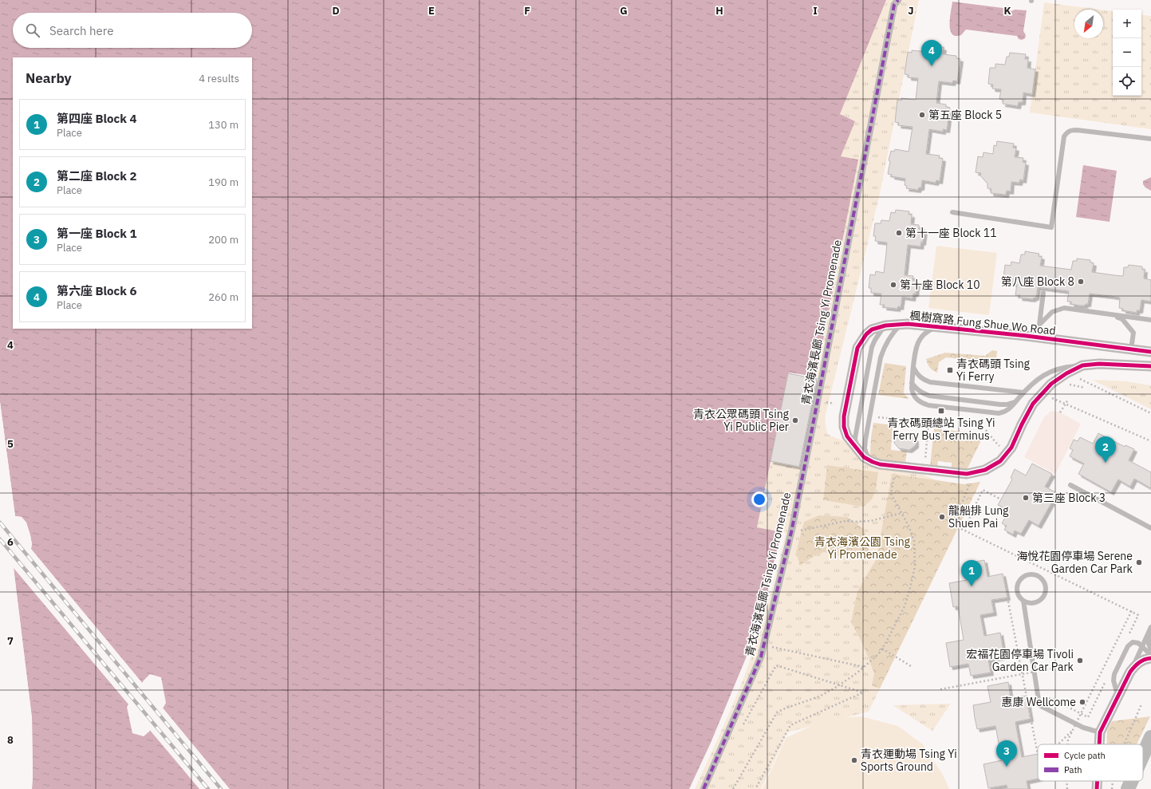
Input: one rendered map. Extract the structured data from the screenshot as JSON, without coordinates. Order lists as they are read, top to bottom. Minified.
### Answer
{"streets":{"street":["青衣海濱長廊 Tsing Yi Promenade","楓樹窩路 Fung Shue Wo Road"]},"parks":["青衣海濱公園 Tsing Yi Promenade"],"places":{"other":["第五座 Block 5","第十一座 Block 11","第八座 Block 8","第十座 Block 10","青衣公眾碼頭 Tsing Yi Public Pier","第三座 Block 3","龍船排 Lung Shuen Pai","海悅花園停車場 Serene Garden Car Park","宏福花園停車場 Tivoli Garden Car Park","惠康 Wellcome","青衣運動場 Tsing Yi Sports Ground"],"transit":["青衣碼頭 Tsing Yi Ferry","青衣碼頭總站 Tsing Yi Ferry Bus Terminus"]},"legend":["Cycle path","Path"],"north":"bottom left","page":{"map_buttons":["+","−"],"search":"Search here","pins":["4","2","1","3"],"heading":["Nearby","4 results"],"list":[{"mark":"1","name":"第四座 Block 4","note":"Place","value":"130 m"},{"mark":"2","name":"第二座 Block 2","note":"Place","value":"190 m"},{"mark":"3","name":"第一座 Block 1","note":"Place","value":"200 m"},{"mark":"4","name":"第六座 Block 6","note":"Place","value":"260 m"}]},"grid":{"columns":["D","E","F","G","H","I","J","K"],"rows":["4","5","6","7","8"]}}
